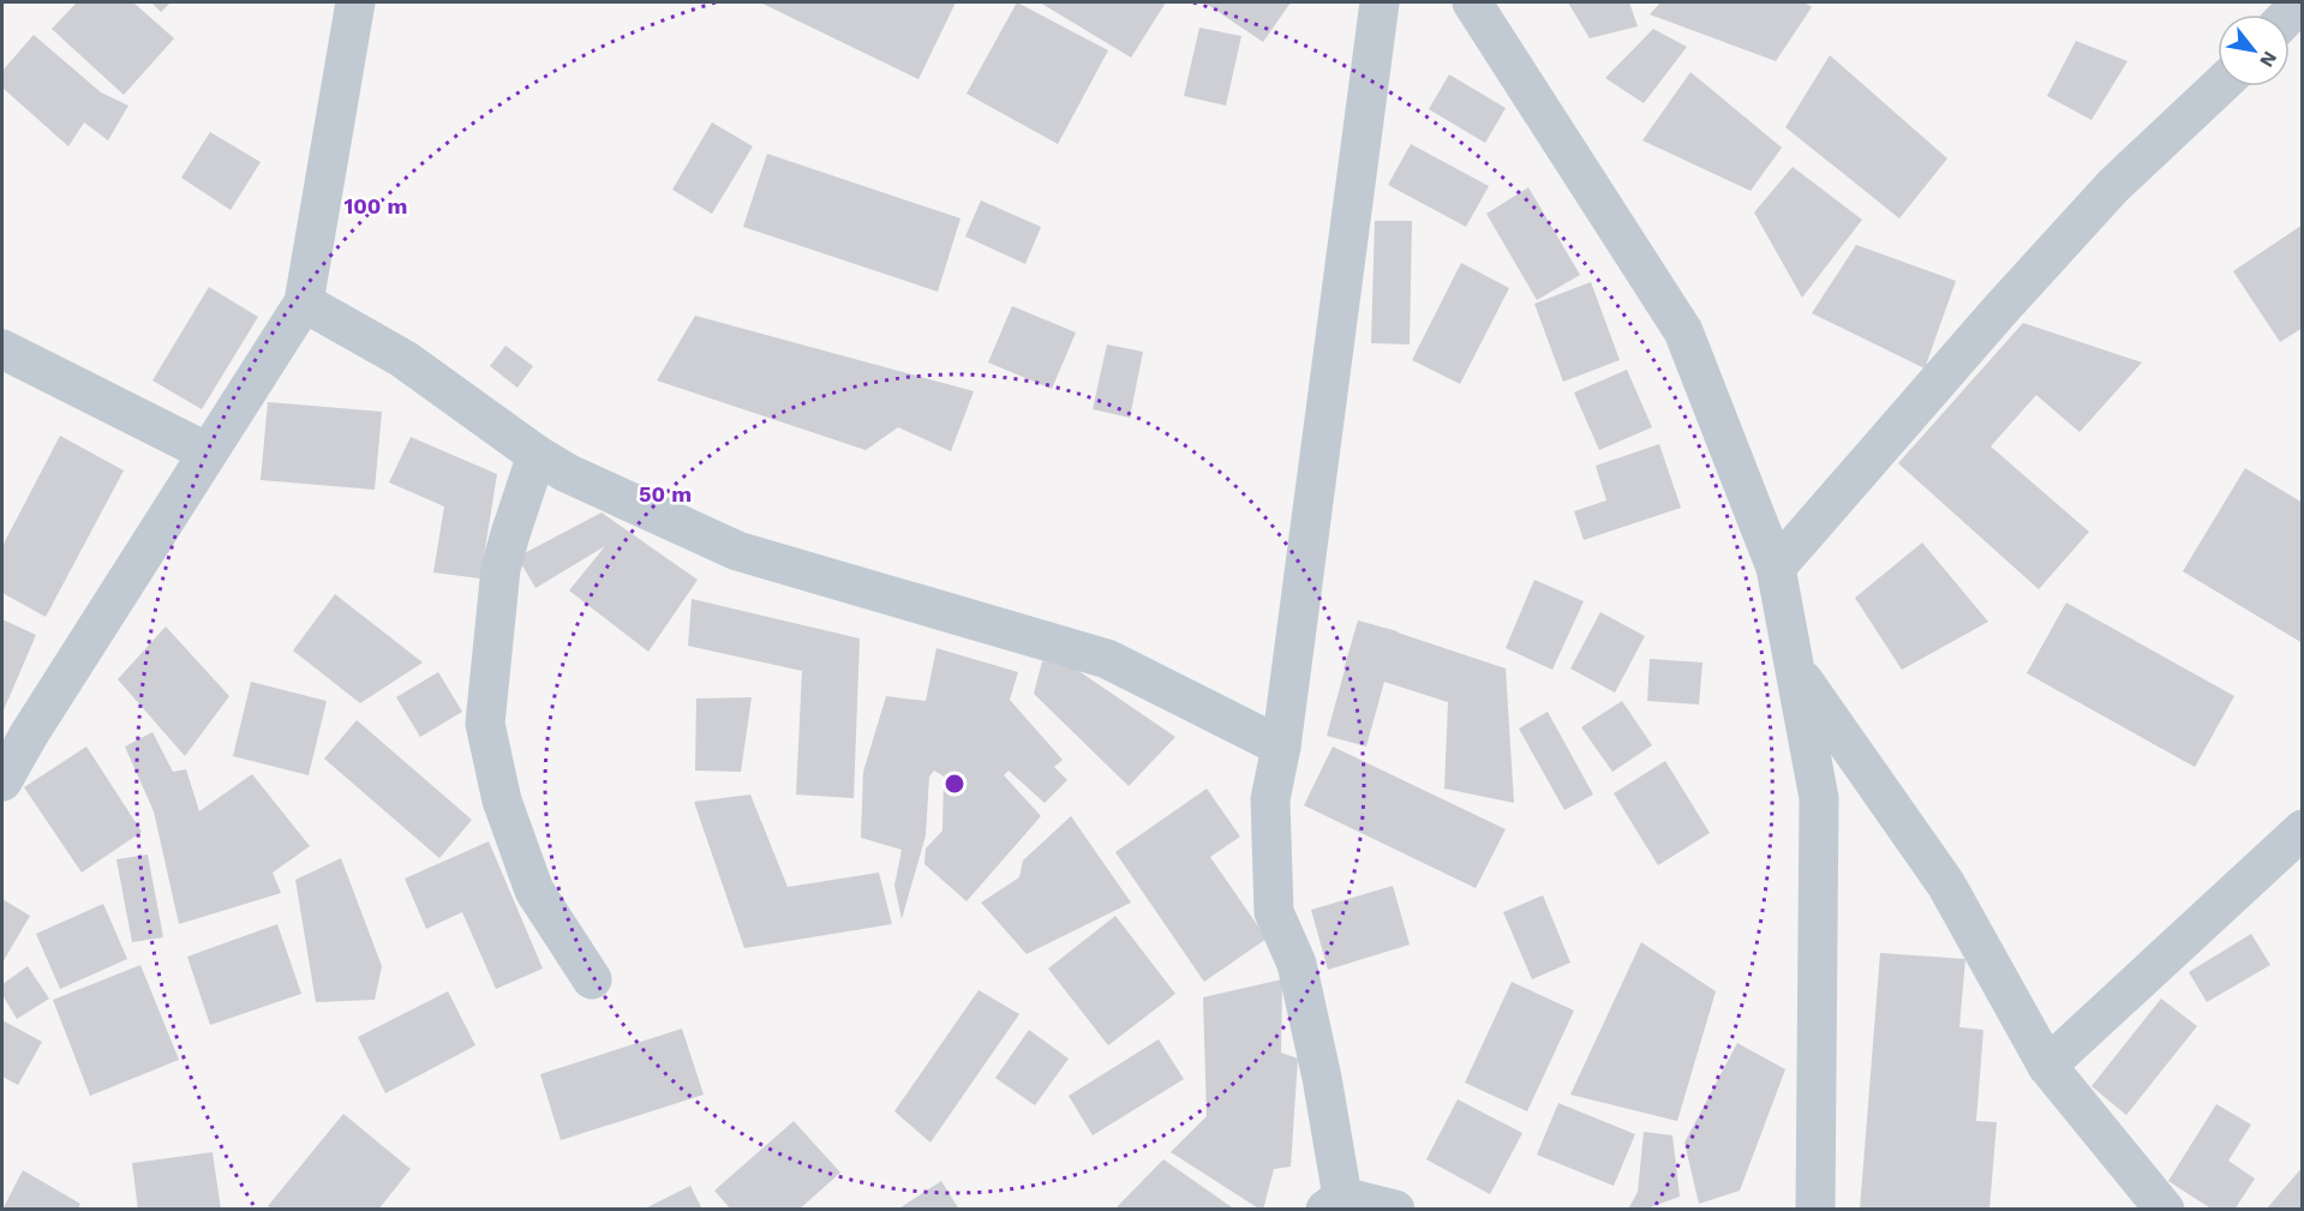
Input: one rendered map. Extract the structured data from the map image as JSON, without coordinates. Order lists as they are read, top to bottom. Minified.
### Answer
{"north":"bottom right","rings":["100 m","50 m"]}
